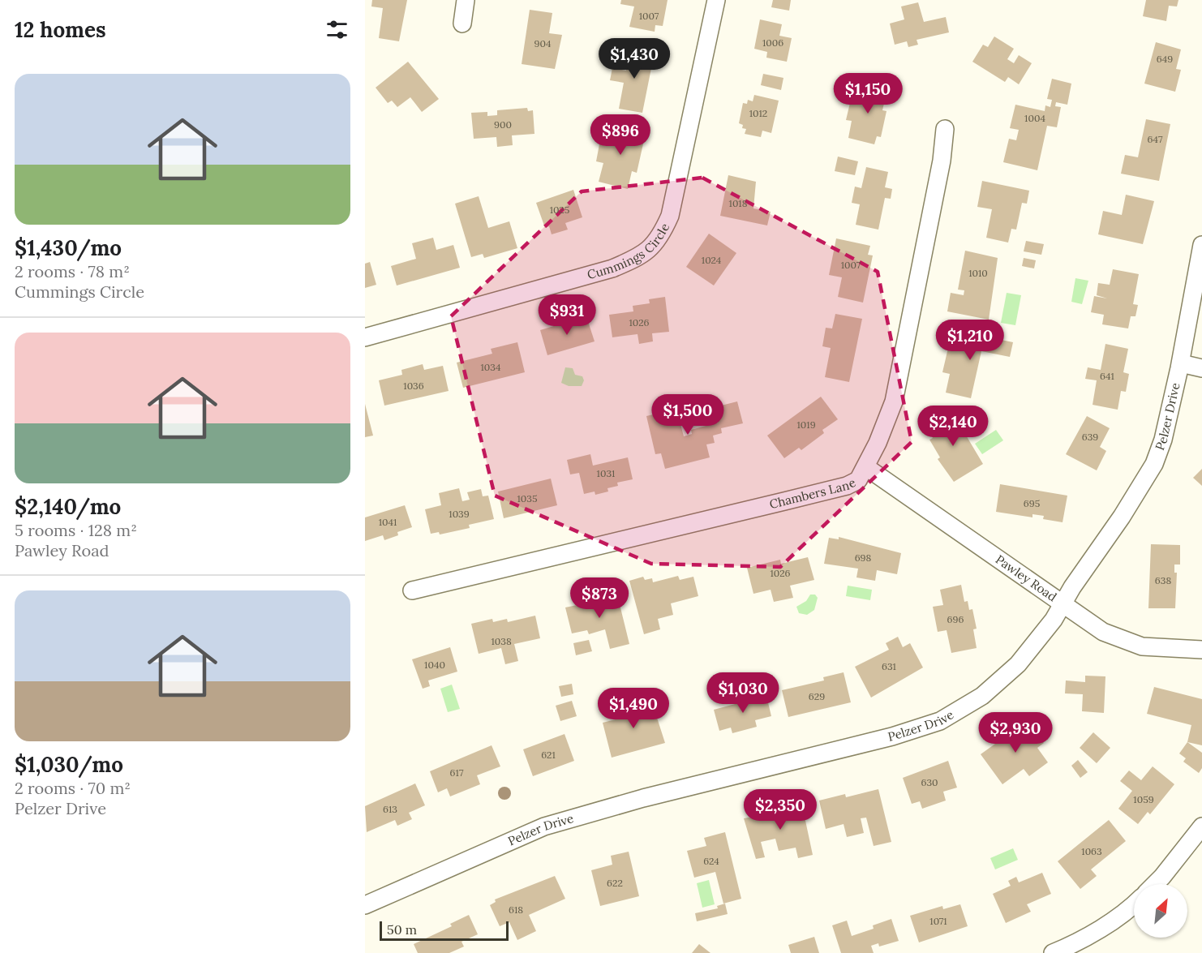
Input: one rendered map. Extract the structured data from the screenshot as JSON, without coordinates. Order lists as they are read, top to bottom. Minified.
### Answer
{"streets":{"street":["Cummings Circle","Pelzer Drive","Chambers Lane","Pawley Road"]},"crossings":[["Pelzer Drive","Pawley Road"],["Chambers Lane","Pawley Road"]],"house_numbers":["1007","1006","904","649","1012","1004","900","647","1018","1025","1024","1007","1010","1026","1034","641","1036","1019","639","1031","1035","695","1039","1041","698","1026","638","696","1038","1040","631","629","621","617","630","1059","613","1063","624","622","618","1071"],"scale_bar":"50 m","north":"top right","page":{"heading":"12 homes","price":["$1,430","$1,150","$896","$931","$1,210","$1,500","$2,140","$873","$1,030","$1,490","$2,930","$2,350"],"list":[{"name":"$1,430/mo","note":"2 rooms · 78 m² · Cummings Circle"},{"name":"$2,140/mo","note":"5 rooms · 128 m² · Pawley Road"},{"name":"$1,030/mo","note":"2 rooms · 70 m² · Pelzer Drive"}],"scale":"50 m"}}
